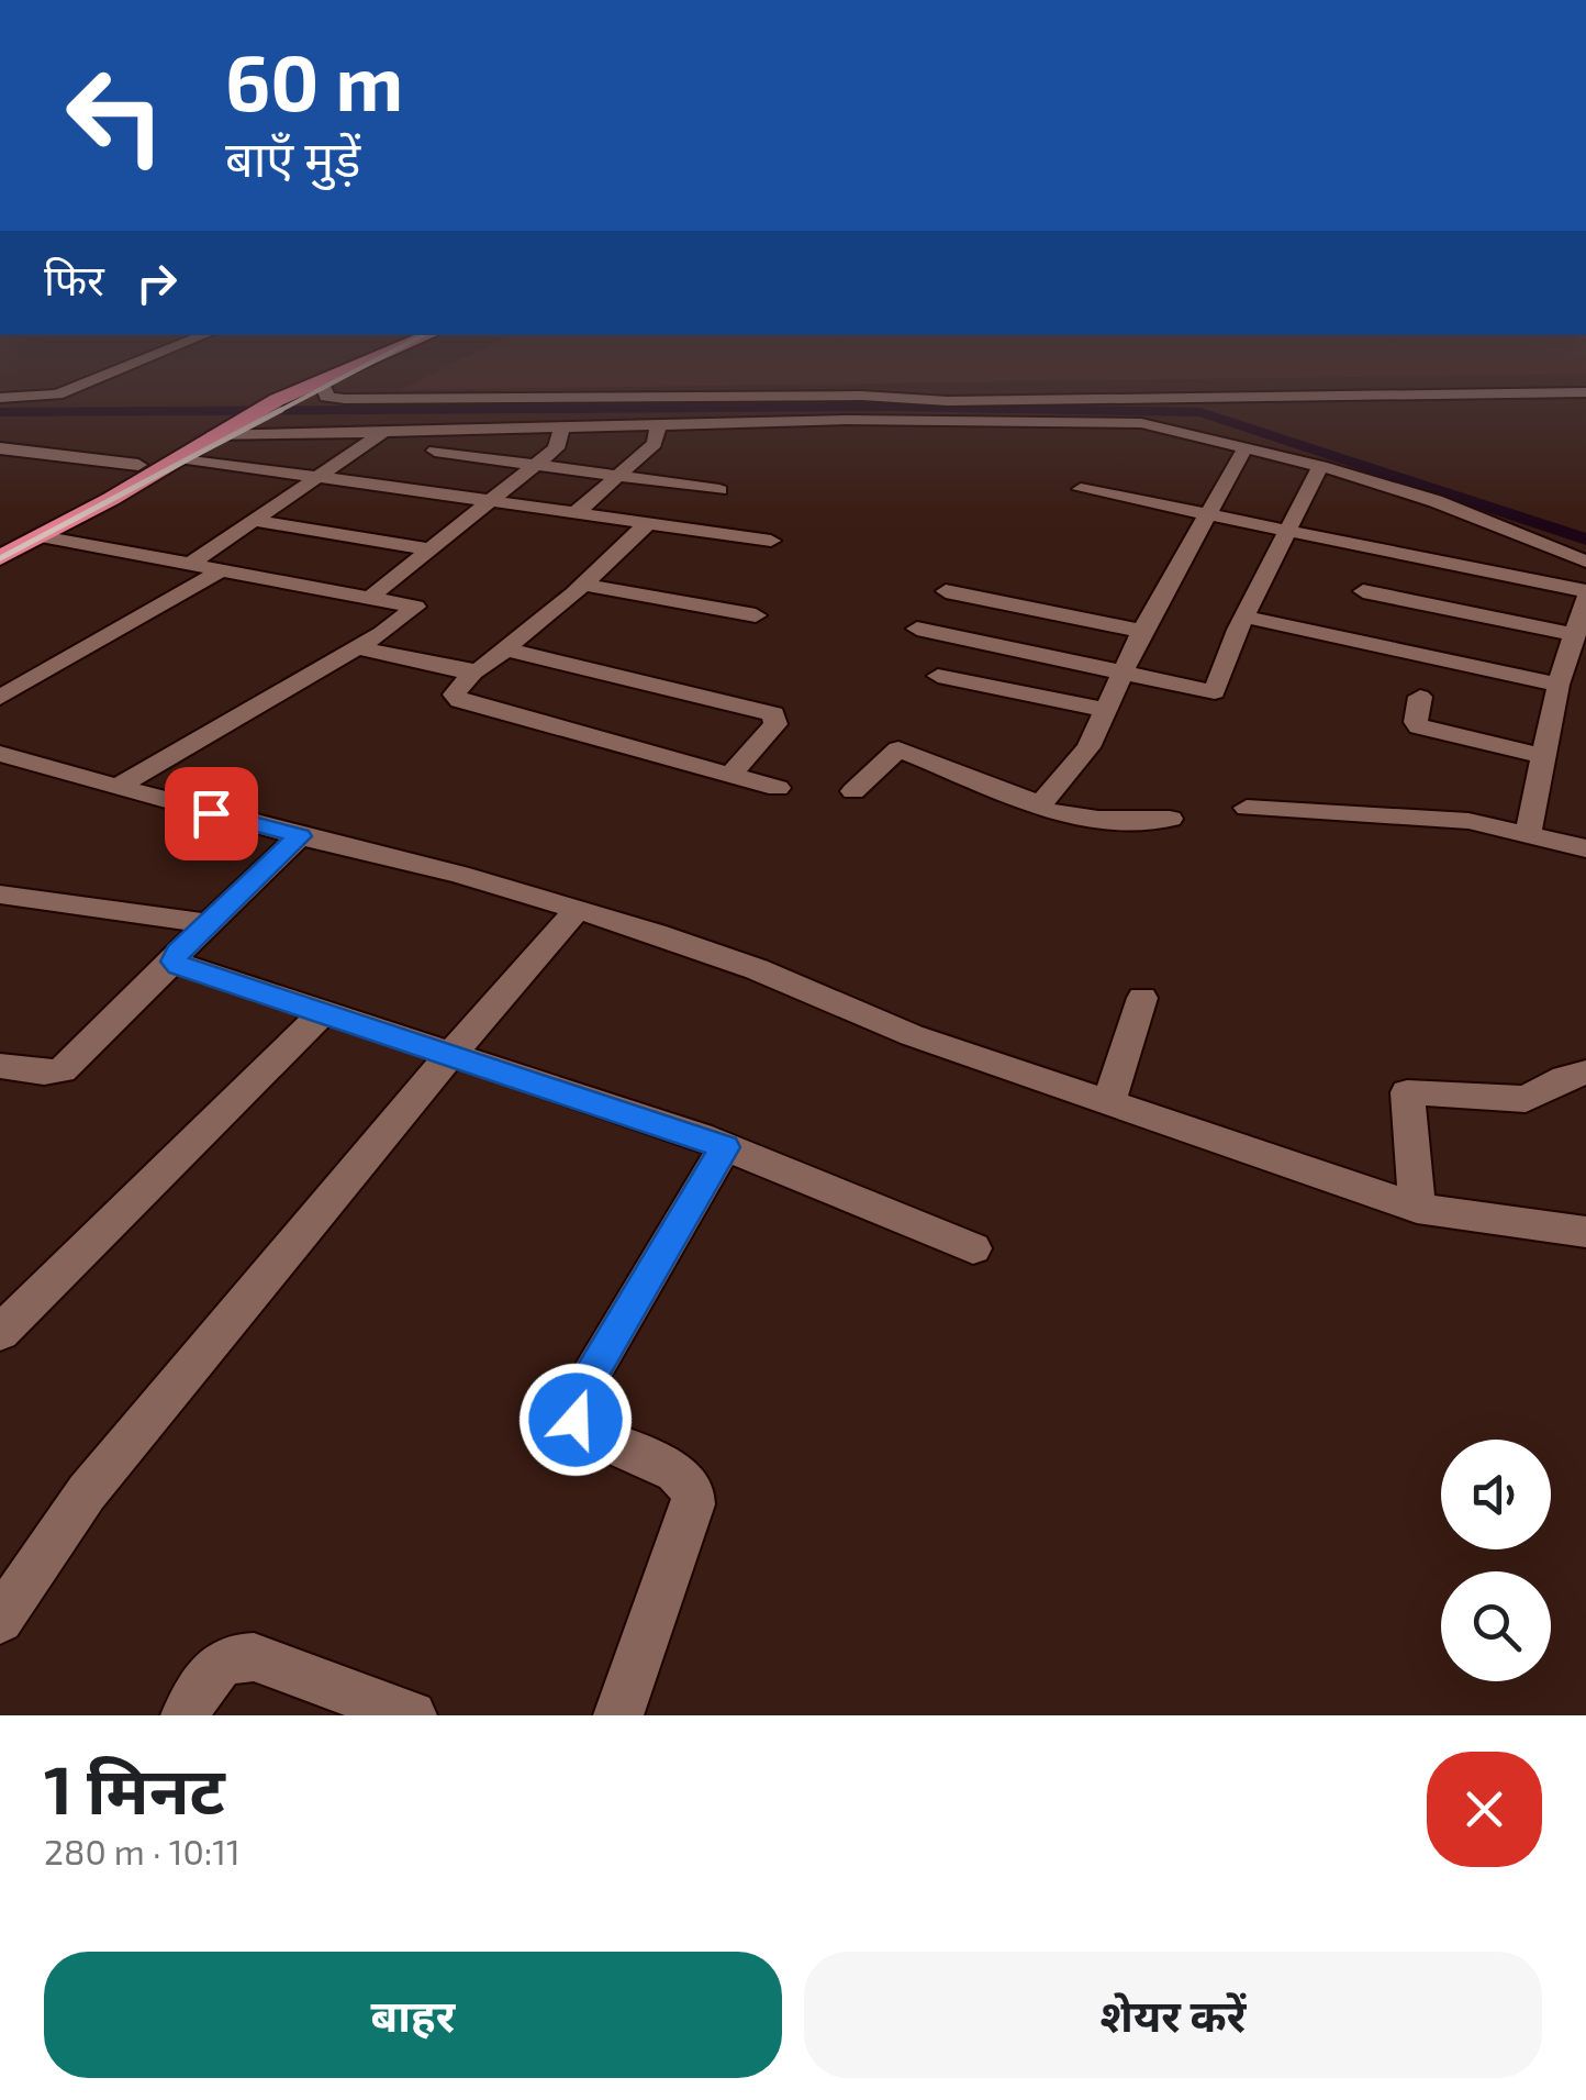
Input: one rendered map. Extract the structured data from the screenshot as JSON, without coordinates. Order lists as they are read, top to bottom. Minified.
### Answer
{"page":{"turn":["60 m","बाएँ मुड़ें"],"then":"फिर","heading":["1 मिनट","280 m · 10:11"],"buttons":["बाहर","शेयर करें"]}}
